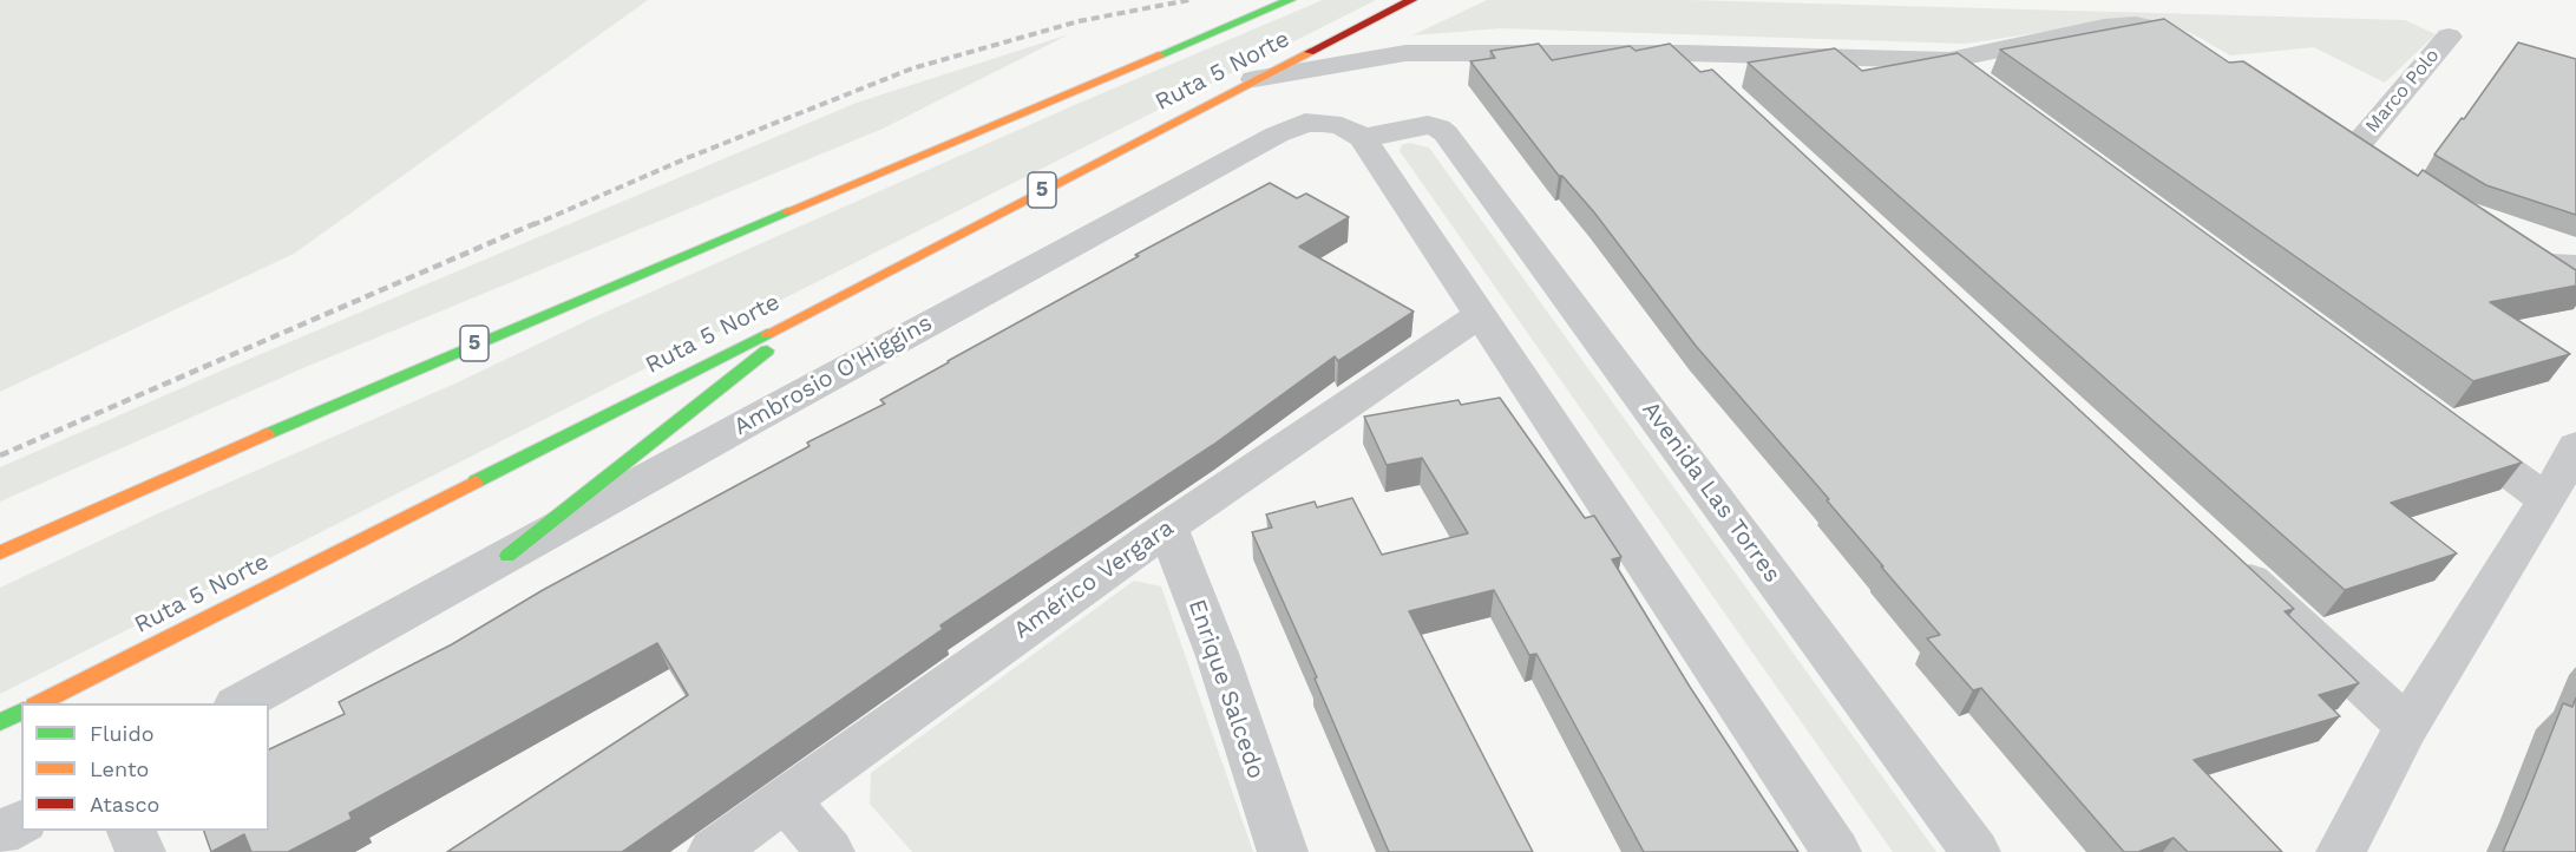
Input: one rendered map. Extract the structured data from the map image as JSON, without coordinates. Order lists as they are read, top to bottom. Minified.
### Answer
{"streets":{"highway":["Ruta 5 Norte","5"],"street":["Marco Polo","Ambrosio O'Higgins","Avenida Las Torres","Américo Vergara","Enrique Salcedo"]},"crossings":[["Ambrosio O'Higgins","Avenida Las Torres"],["Américo Vergara","Enrique Salcedo"]],"legend":["Fluido","Lento","Atasco"]}
